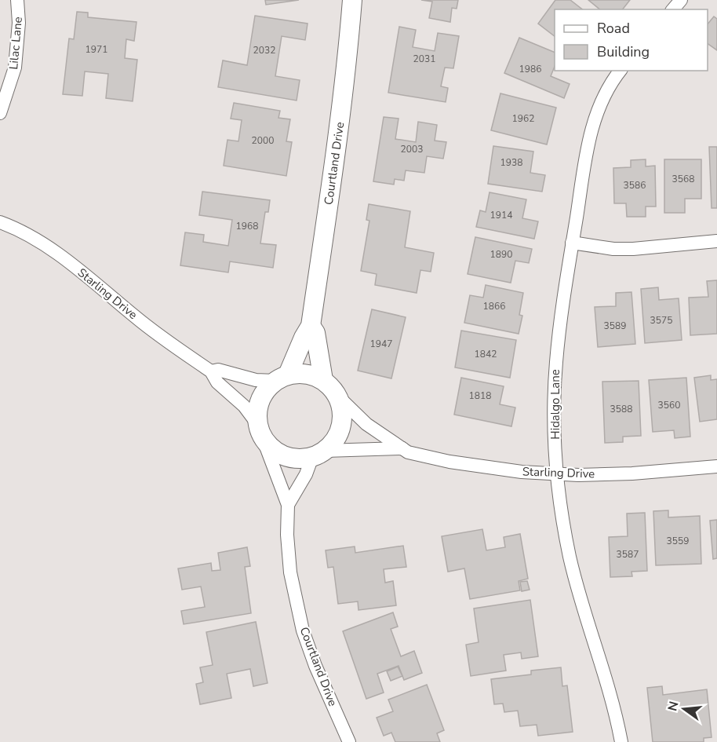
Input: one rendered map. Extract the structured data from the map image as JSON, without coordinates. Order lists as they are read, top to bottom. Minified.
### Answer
{"streets":{"street":["Lilac Lane","Courtland Drive","Starling Drive","Hidalgo Lane"]},"crossings":[["Courtland Drive","Starling Drive"],["Starling Drive","Hidalgo Lane"]],"house_numbers":["1971","2032","2031","1986","1962","2000","2003","1938","3568","3586","1914","1968","1890","1866","3575","3589","1947","1842","1818","3560","3588","3559","3587"],"legend":["Road","Building"],"north":"left"}
